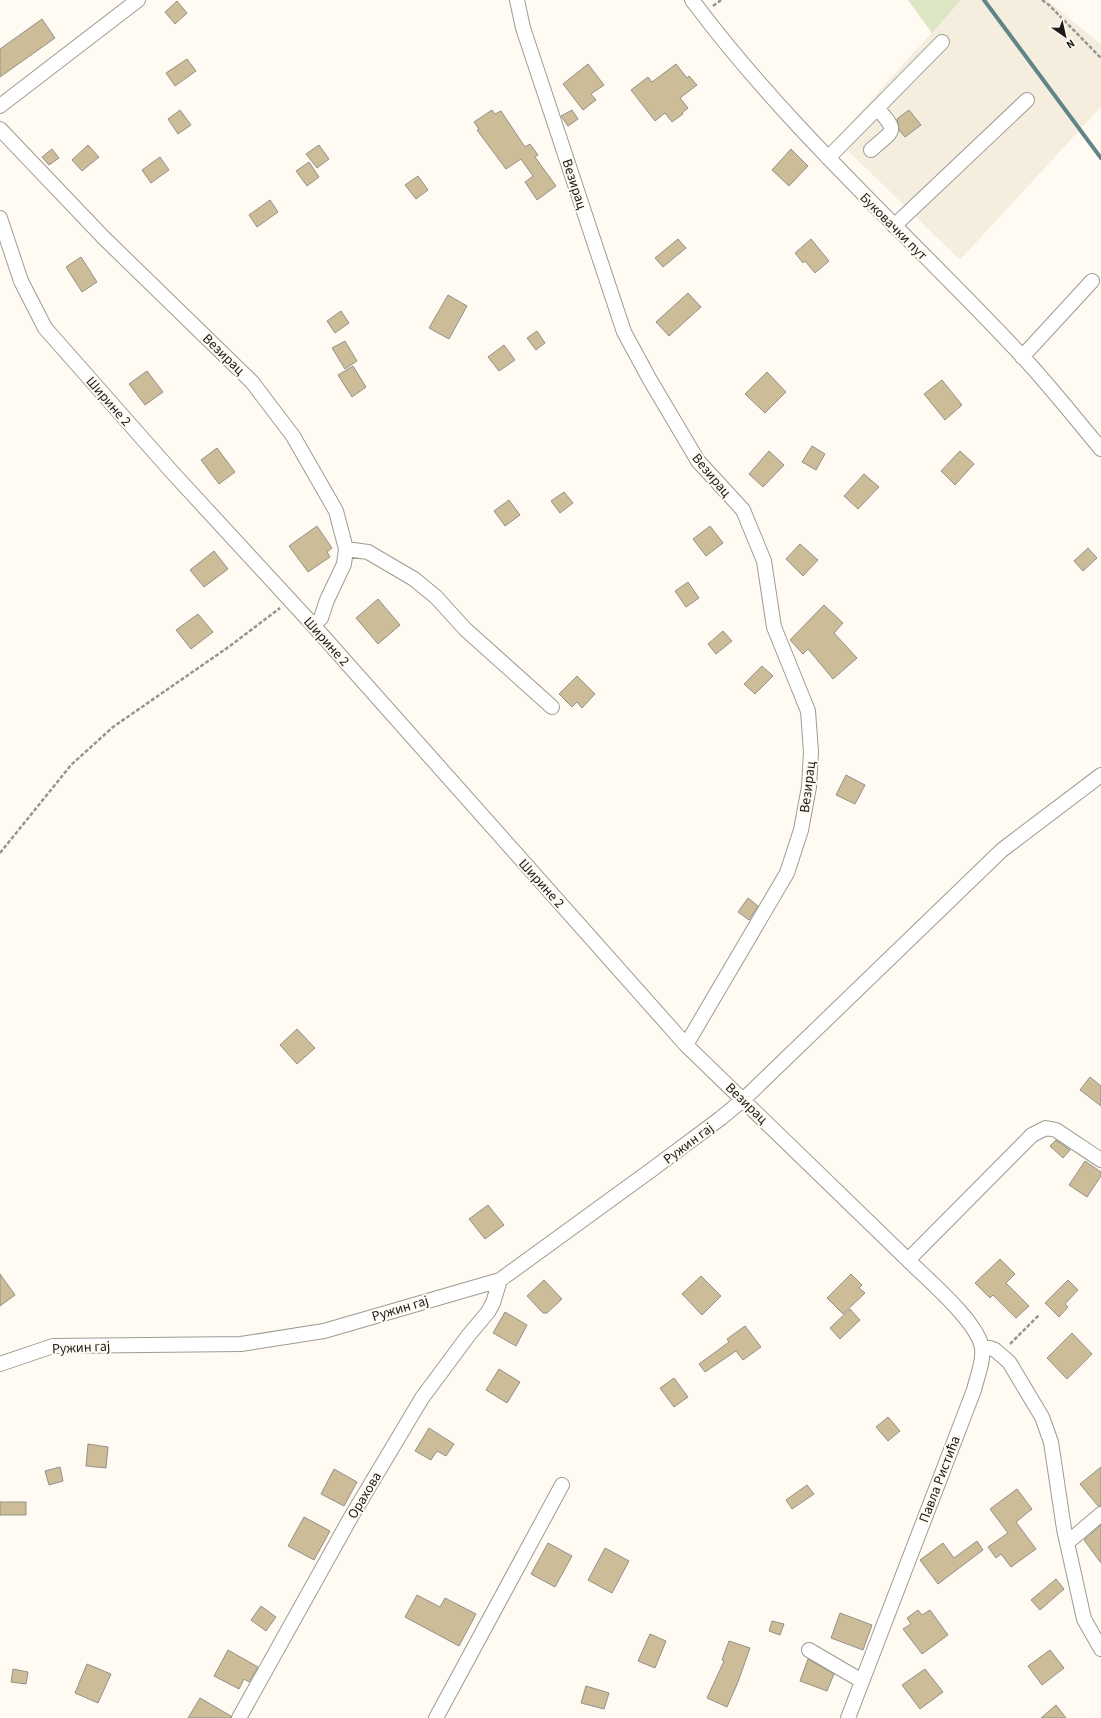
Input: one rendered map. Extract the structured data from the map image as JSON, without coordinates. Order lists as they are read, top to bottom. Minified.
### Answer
{"streets":{"street":["Везирац","Буковачки пут","Ширине 2","Ружин гај","Павла Ристића","Орахова"]},"crossings":[["Везирац","Ширине 2"],["Везирац","Ружин гај"],["Везирац","Павла Ристића"],["Ружин гај","Орахова"]],"north":"bottom right"}
